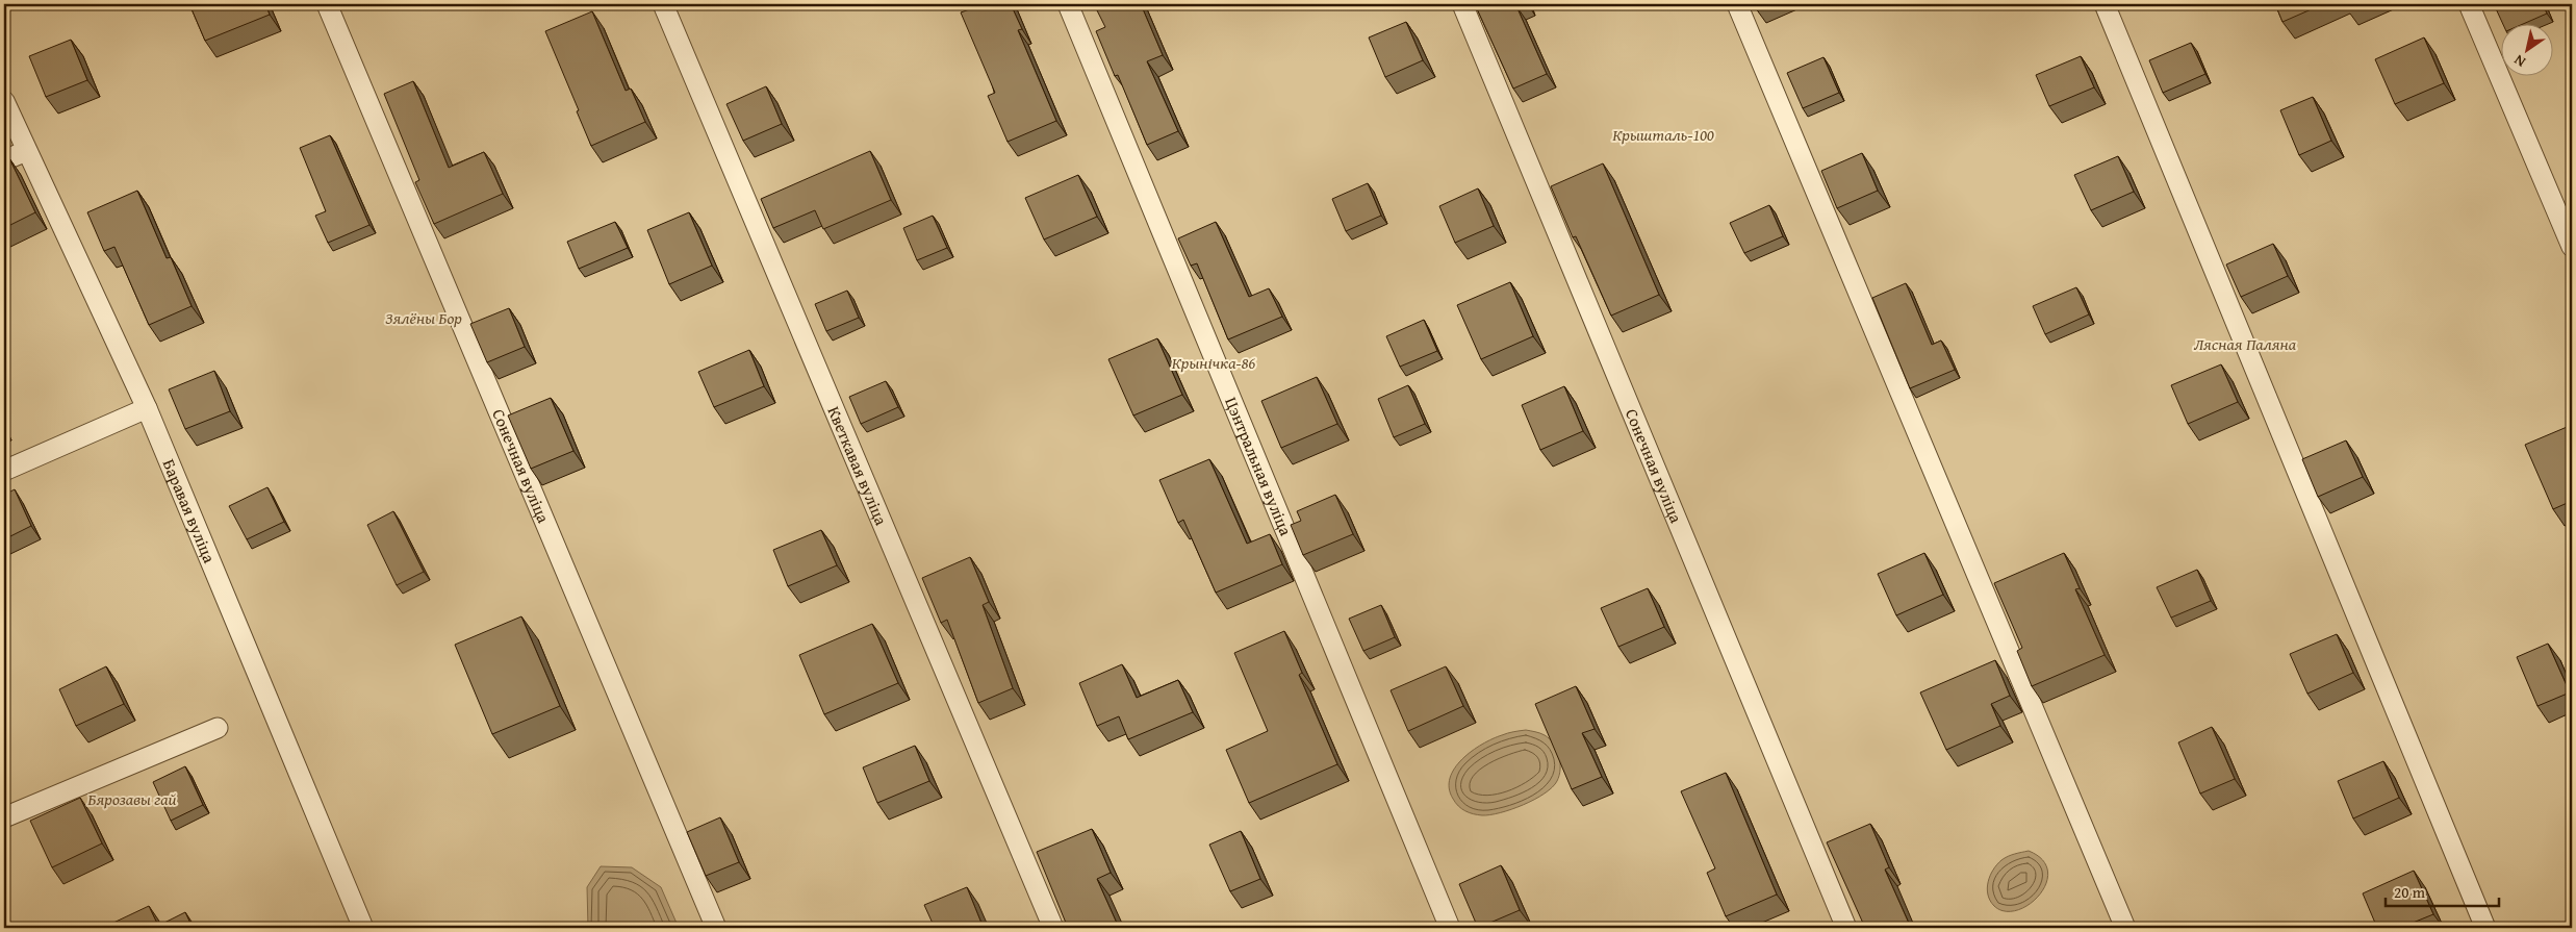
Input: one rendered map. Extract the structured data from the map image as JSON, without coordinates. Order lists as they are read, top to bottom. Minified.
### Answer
{"streets":{"lane":["Сонечная вуліца","Кветкавая вуліца","Цэнтральная вуліца","Баравая вуліца"]},"parks":["Крышталь-100","Зялёны Бор","Лясная Паляна","Крынічка-86","Бярозавы гай"],"scale_bar":"20 m","north":"bottom left"}
